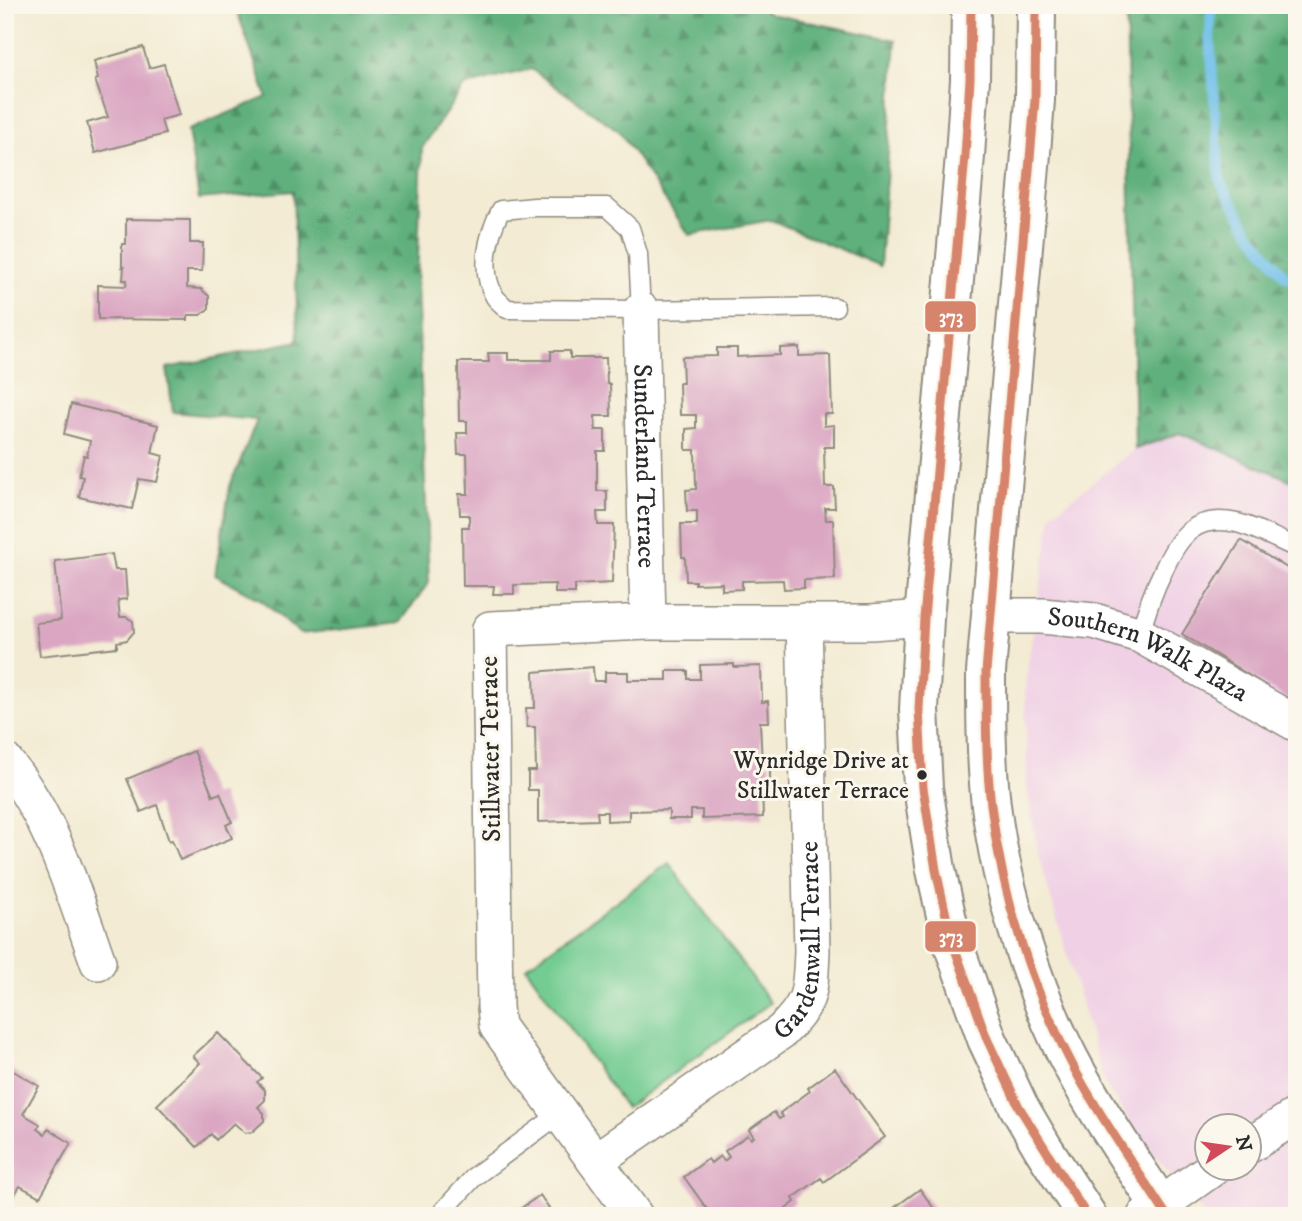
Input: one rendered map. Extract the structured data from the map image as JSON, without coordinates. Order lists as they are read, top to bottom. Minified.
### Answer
{"streets":{"street":["Sunderland Terrace","Southern Walk Plaza","Stillwater Terrace","Gardenwall Terrace"]},"crossings":[["Sunderland Terrace","Stillwater Terrace"],["Stillwater Terrace","Gardenwall Terrace"]],"places":["Wynridge Drive at Stillwater Terrace"],"lines":["transit line 373"],"north":"right"}
